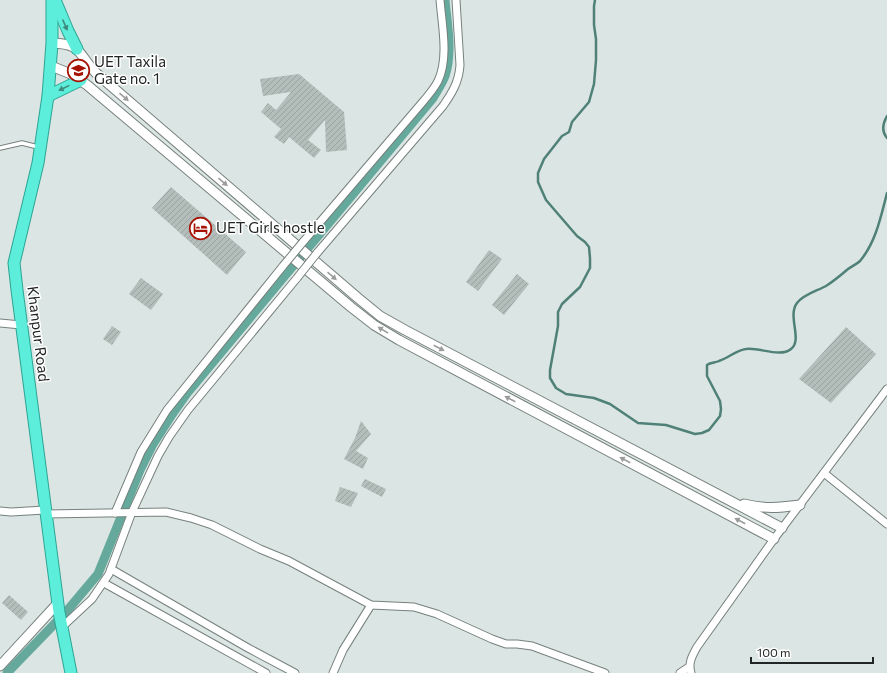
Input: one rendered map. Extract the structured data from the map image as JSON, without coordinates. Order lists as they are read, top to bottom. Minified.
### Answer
{"streets":{"highway":["Khanpur Road"]},"places":{"school or university":["UET Taxila Gate no. 1"],"hotel":["UET Girls hostle"]},"scale_bar":"100 m"}
